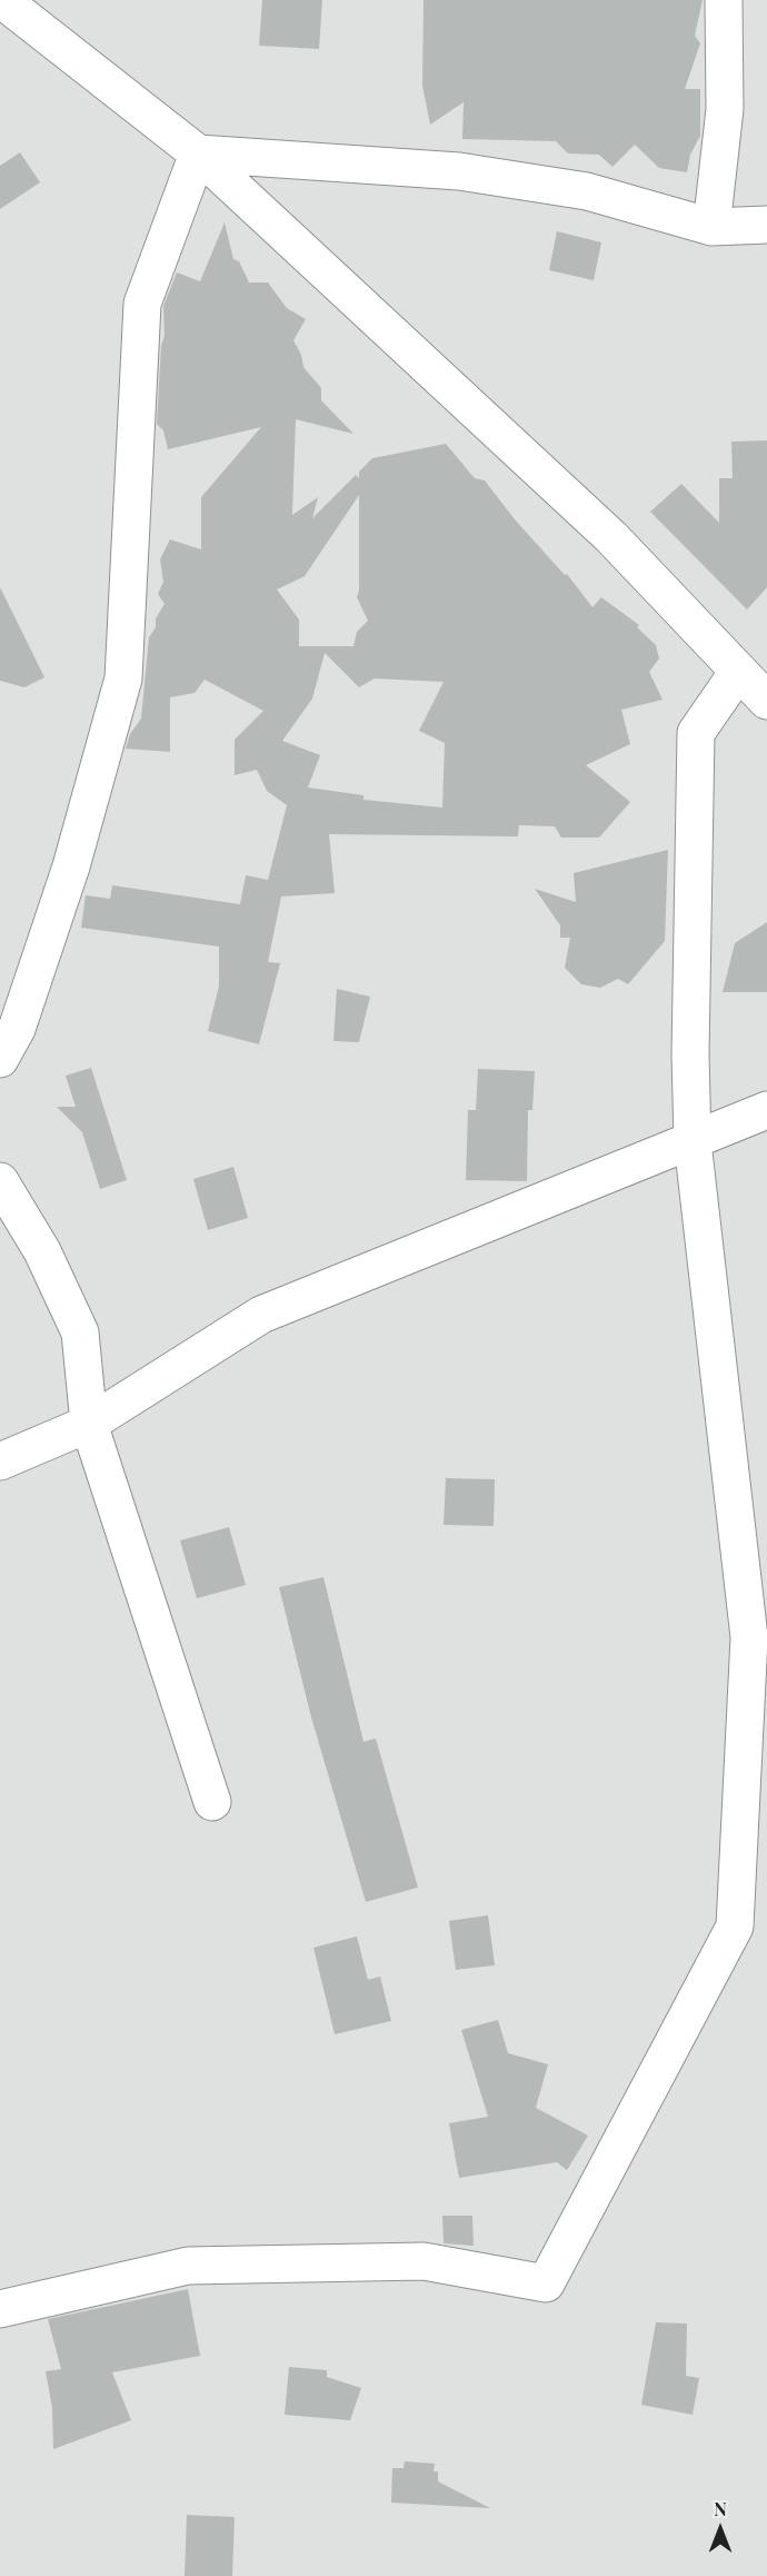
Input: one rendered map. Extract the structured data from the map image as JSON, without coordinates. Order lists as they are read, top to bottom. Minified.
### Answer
{"north":"top"}
